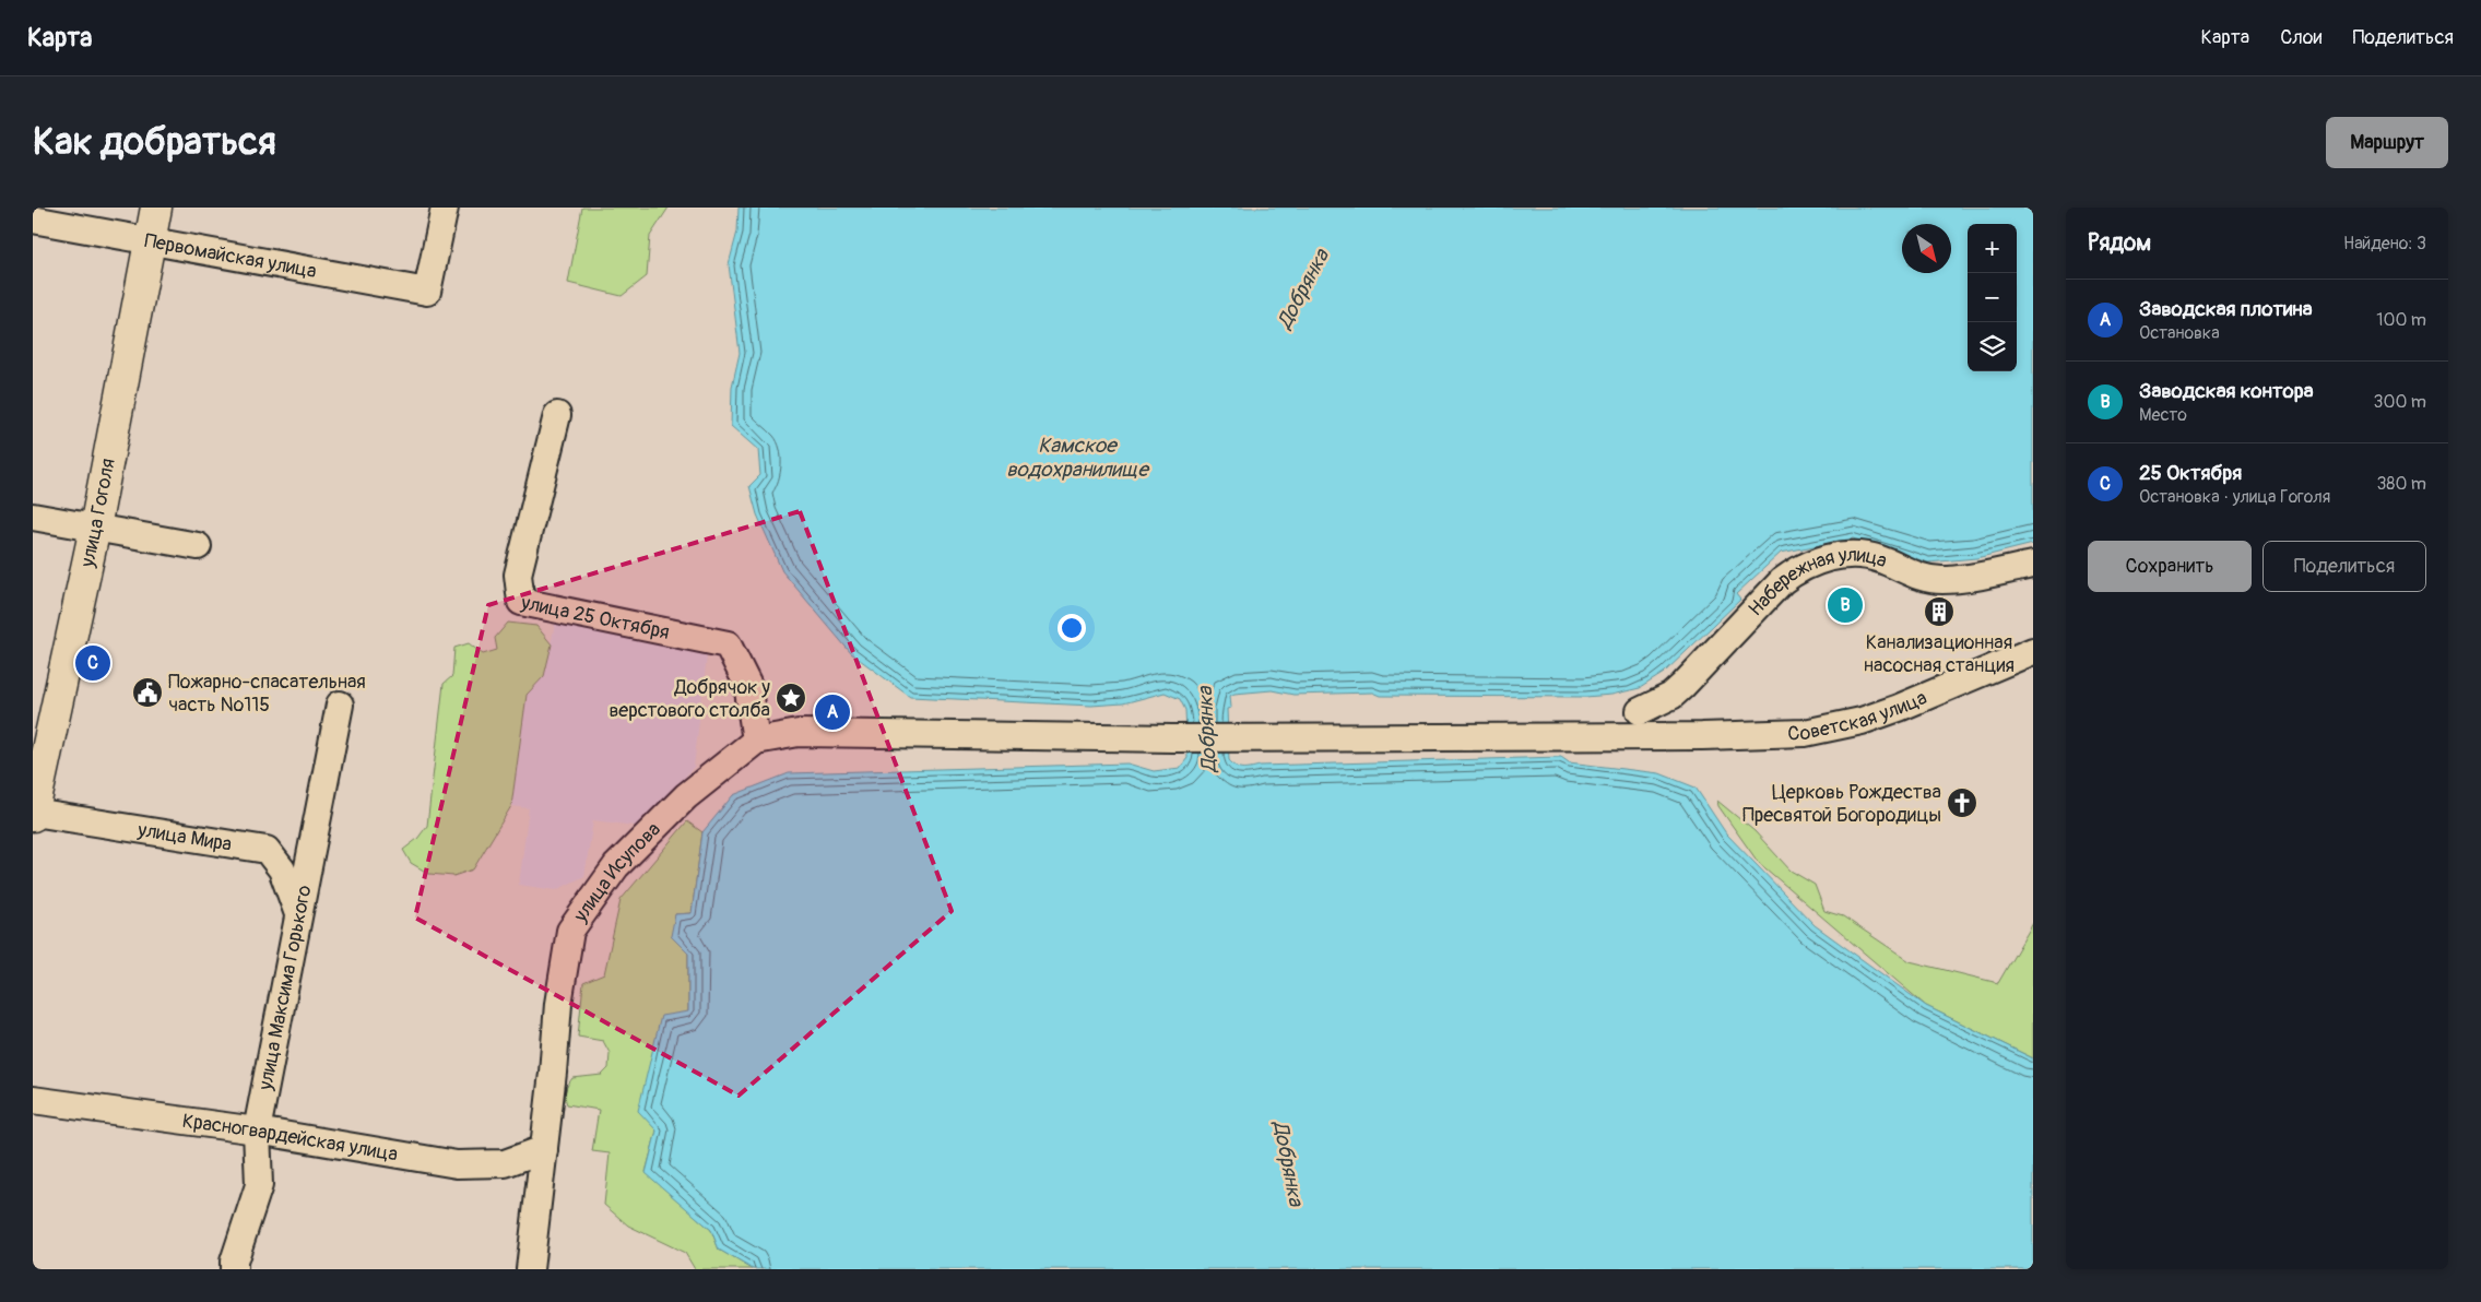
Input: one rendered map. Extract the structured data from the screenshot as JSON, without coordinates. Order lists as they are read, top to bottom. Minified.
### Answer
{"streets":{"main road":["улица Гоголя"],"street":["Первомайская улица","Набережная улица","улица 25 Октября","Советская улица","улица Мира","улица Исупова","улица Максима Горького","Красногвардейская улица"]},"crossings":[["Первомайская улица","улица Гоголя"],["улица Гоголя","улица Мира"],["улица 25 Октября","улица Исупова"],["Советская улица","улица Исупова"],["улица Мира","улица Максима Горького"],["улица Исупова","Красногвардейская улица"],["улица Максима Горького","Красногвардейская улица"]],"water":["Добрянка","Камское водохранилище"],"places":{"building":["Канализационная насосная станция"],"public building":["Пожарно-спасательная часть №115"],"place":["Добрячок у верстового столба"],"church":["Церковь Рождества Пресвятой Богородицы"]},"north":"bottom right","page":{"header":"Карта","nav":["Карта","Слои","Поделиться"],"buttons":["Маршрут",["Сохранить","Поделиться"]],"title":"Как добраться","heading":["Рядом","Найдено: 3"],"map_buttons":["+","−"],"list":[{"mark":"A","name":"Заводская плотина","note":"Остановка","value":"100 m"},{"mark":"B","name":"Заводская контора","note":"Место","value":"300 m"},{"mark":"C","name":"25 Октября","note":"Остановка · улица Гоголя","value":"380 m"}],"pins":["B","C","A"]}}
